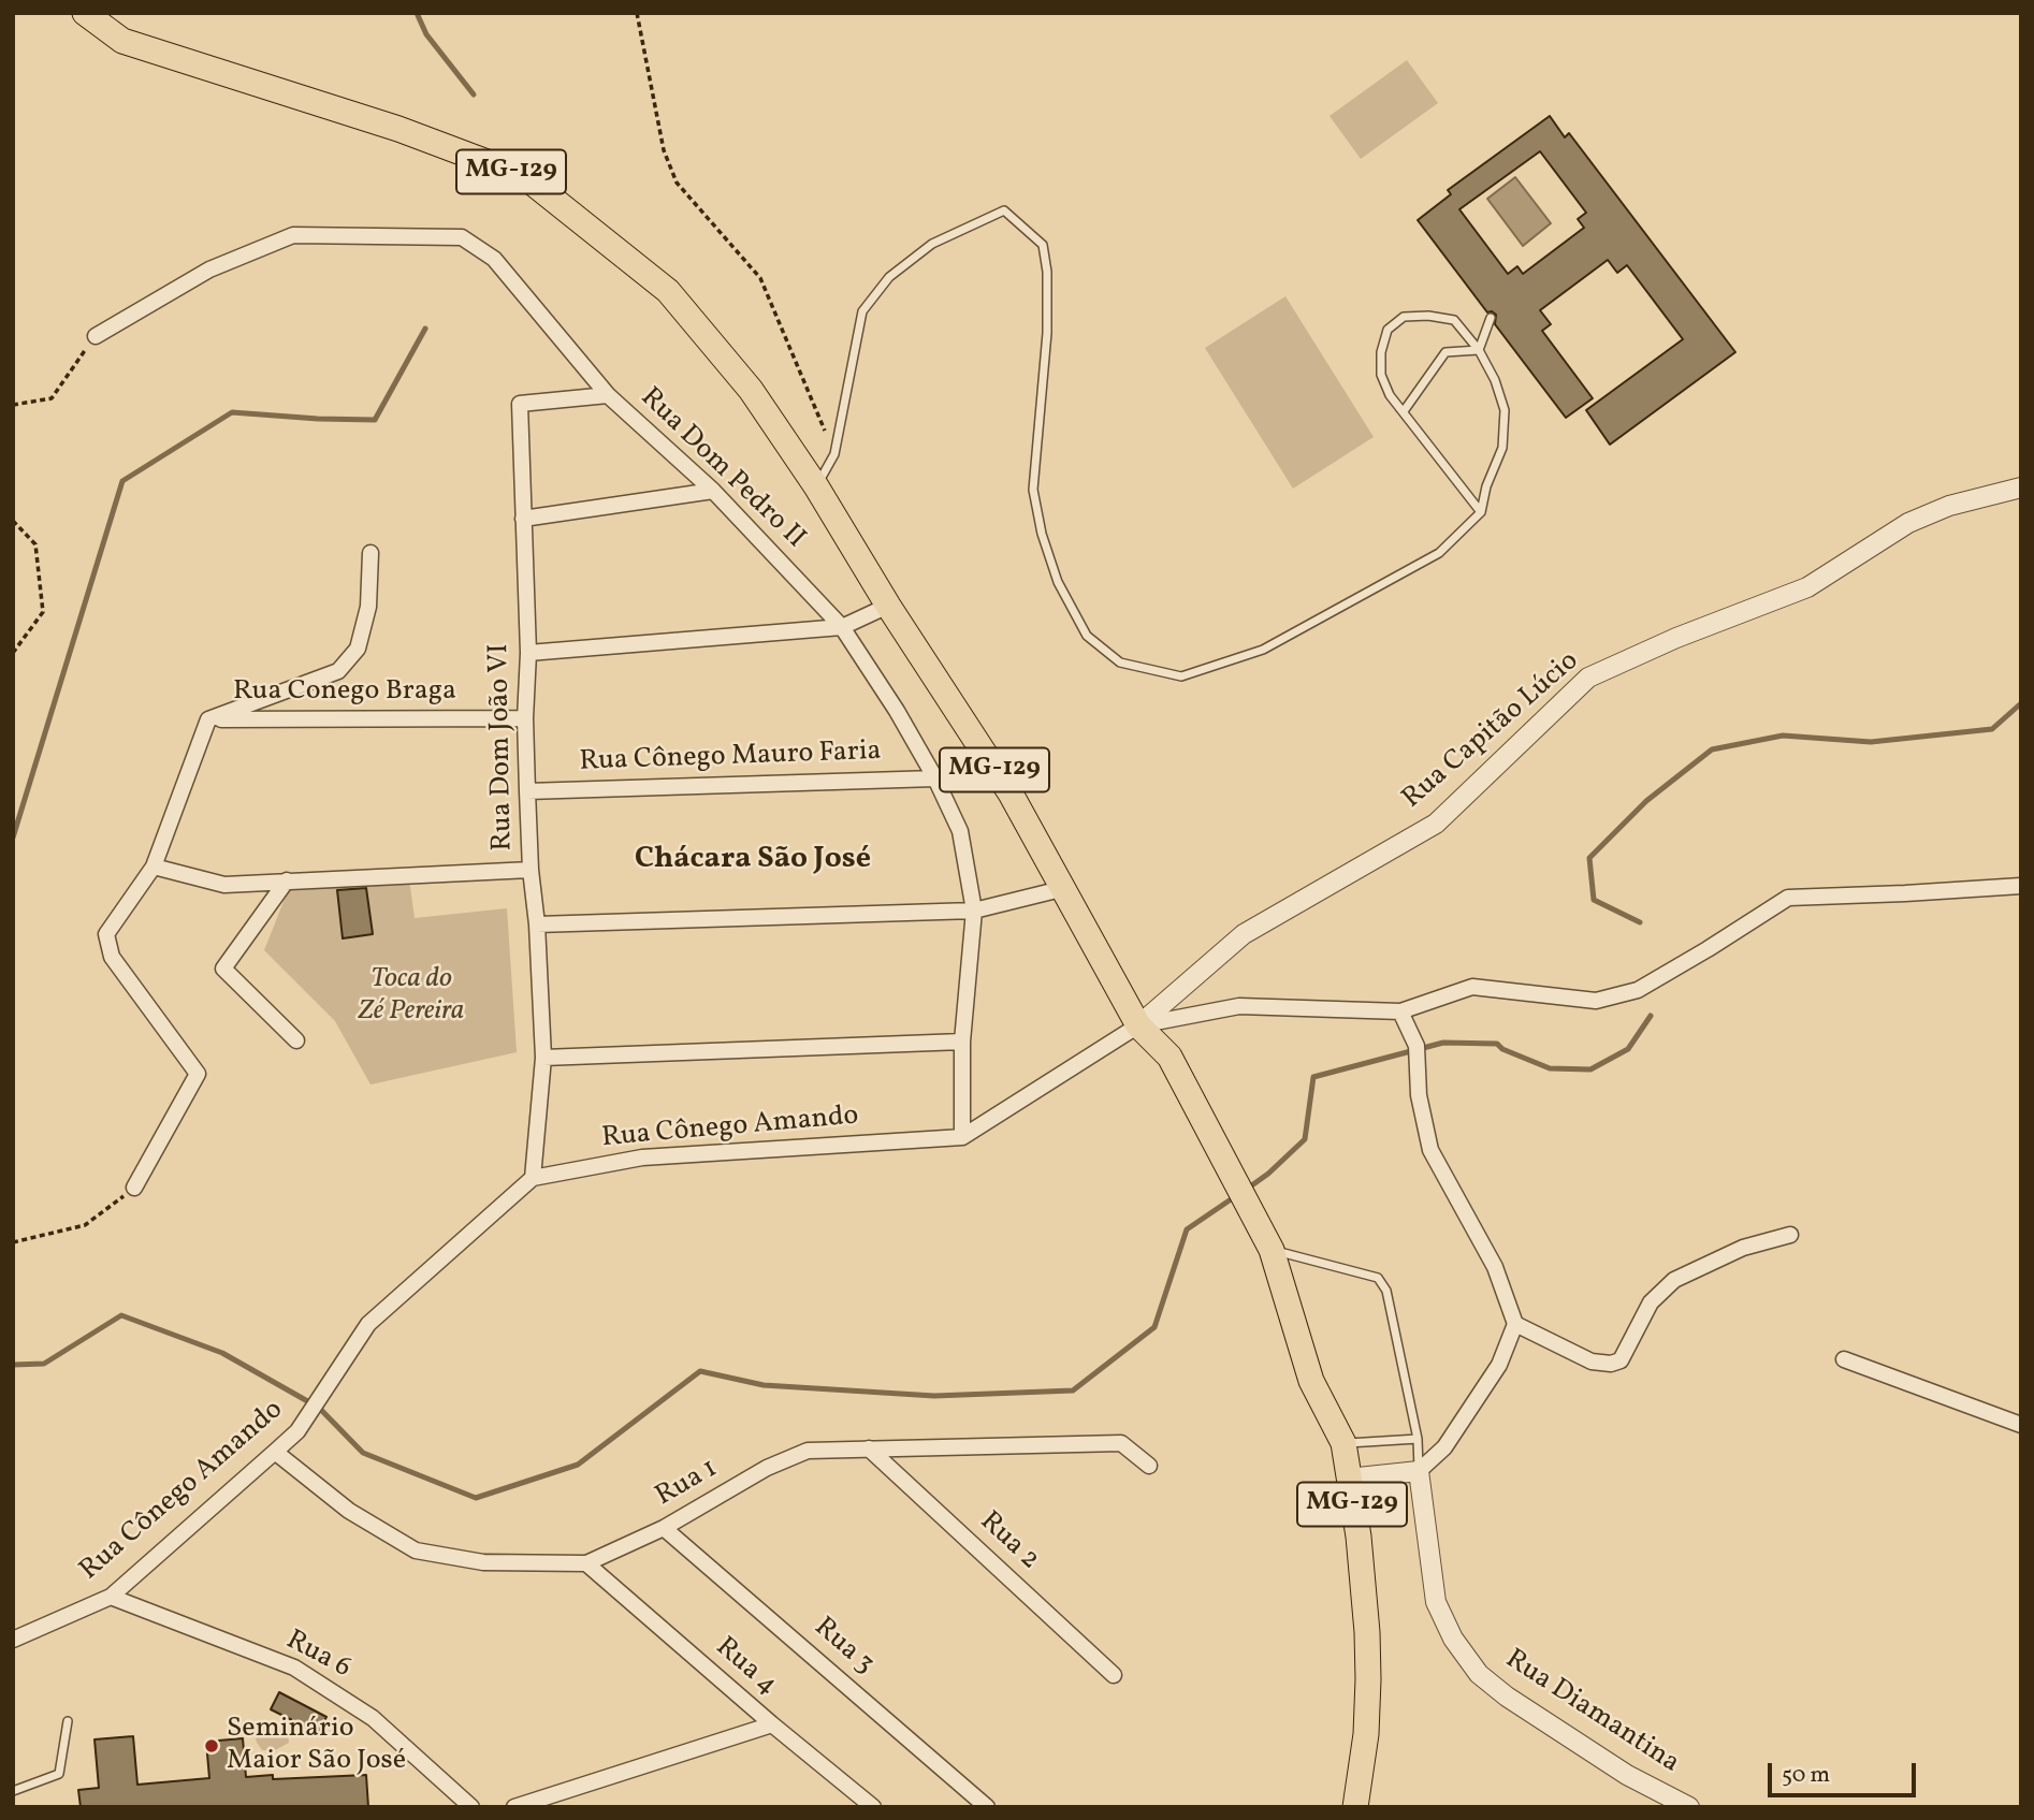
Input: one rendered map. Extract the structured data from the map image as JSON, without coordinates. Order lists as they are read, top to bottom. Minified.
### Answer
{"streets":{"main road":["MG-129"],"street":["Rua Dom Pedro II","Rua Conego Braga","Rua Capitão Lúcio","Rua Dom João VI","Rua Cônego Mauro Faria","Rua Cônego Amando","Rua 1","Rua 2","Rua 3","Rua 6","Rua 4","Rua Diamantina"]},"crossings":[["MG-129","Rua Capitão Lúcio"],["Rua Dom Pedro II","Rua Capitão Lúcio"],["Rua Dom Pedro II","Rua Dom João VI"],["Rua Dom Pedro II","Rua Cônego Mauro Faria"],["Rua Dom Pedro II","Rua Cônego Amando"],["Rua Conego Braga","Rua Dom João VI"],["Rua Capitão Lúcio","Rua Cônego Amando"],["Rua Dom João VI","Rua Cônego Mauro Faria"],["Rua Dom João VI","Rua Cônego Amando"],["Rua Cônego Amando","Rua 1"],["Rua Cônego Amando","Rua 6"],["Rua 1","Rua 2"],["Rua 1","Rua 3"],["Rua 1","Rua 4"]],"districts":["Chácara São José"],"parks":["Toca do Zé Pereira"],"places":["Seminário Maior São José"],"scale_bar":"50 m"}
